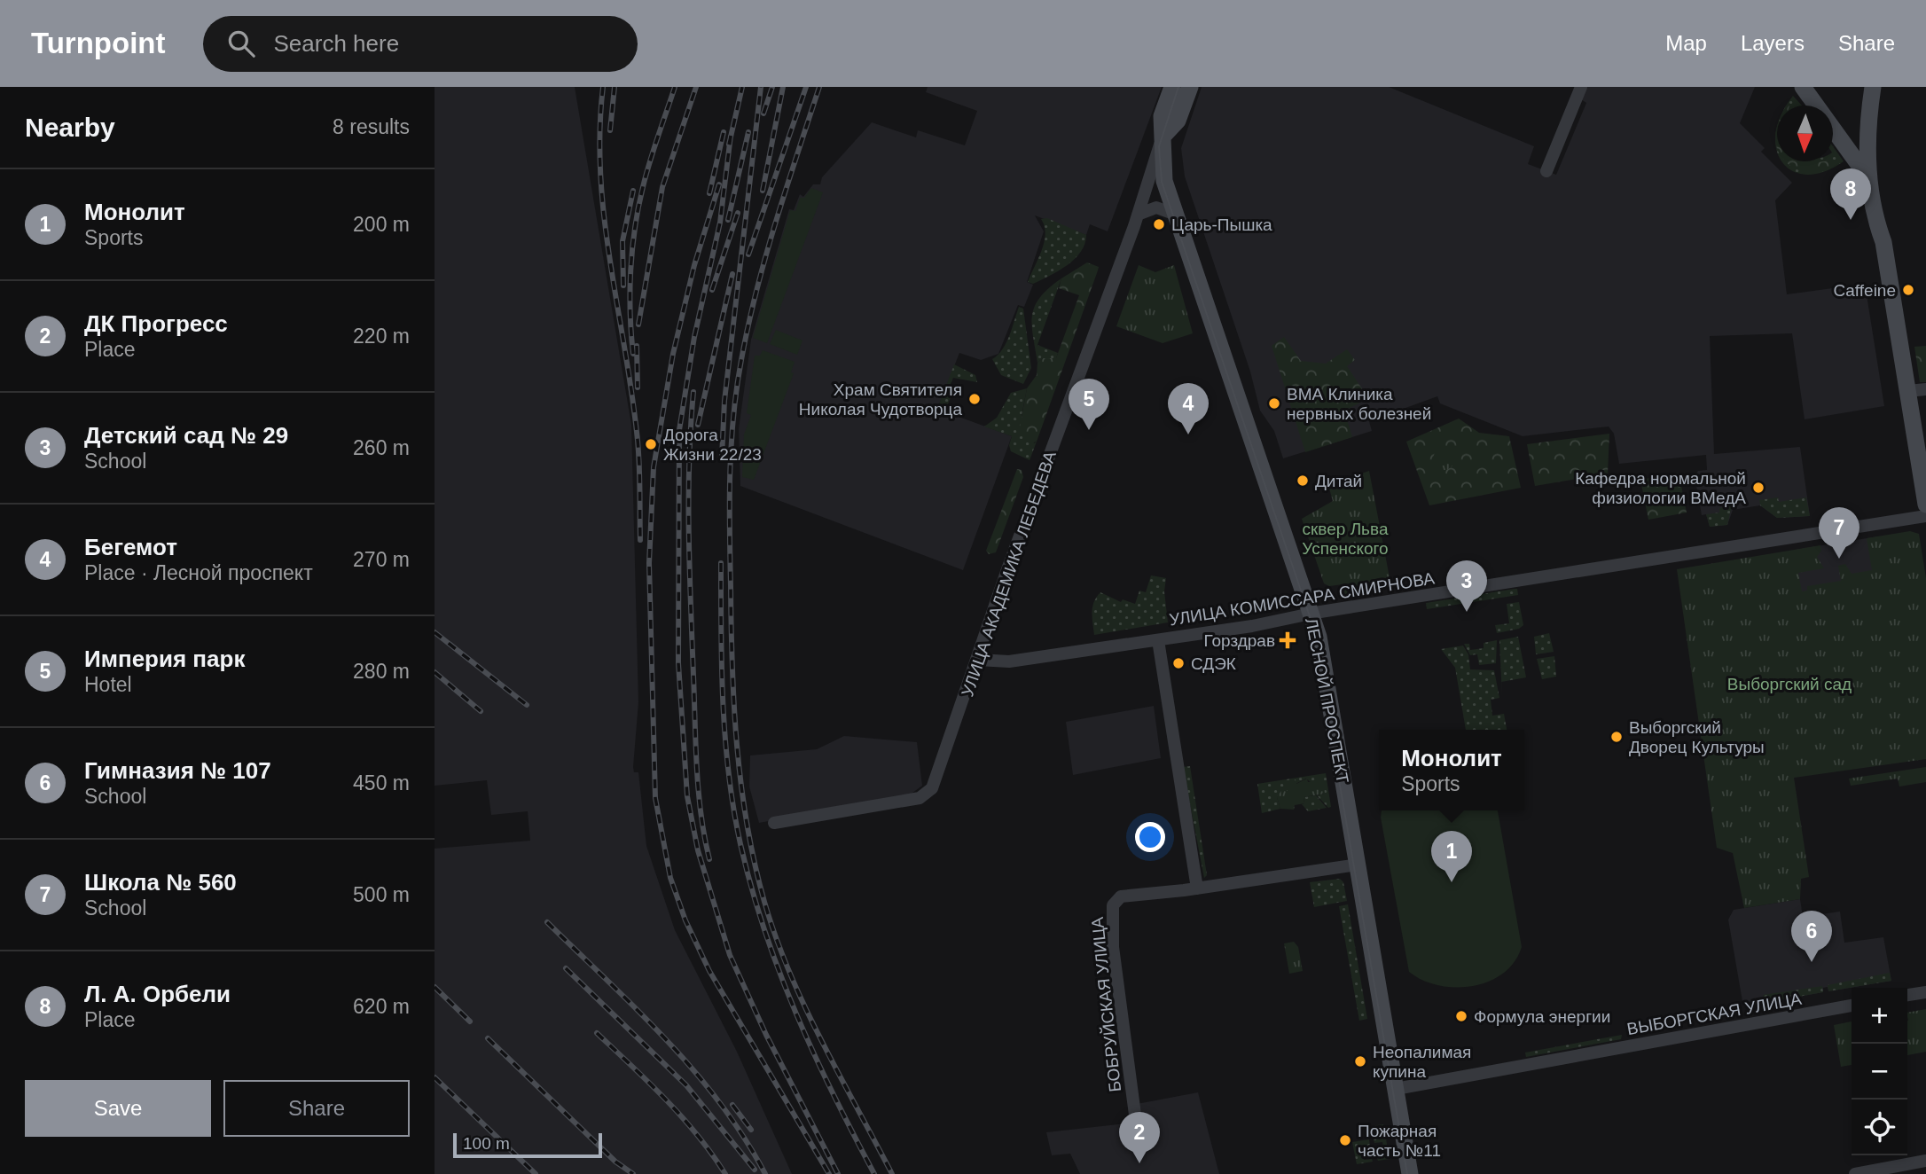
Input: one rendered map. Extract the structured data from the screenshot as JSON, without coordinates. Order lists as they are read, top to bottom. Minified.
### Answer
{"streets":{"main road":["УЛИЦА АКАДЕМИКА ЛЕБЕДЕВА","ЛЕСНОЙ ПРОСПЕКТ"],"street":["УЛИЦА КОМИССАРА СМИРНОВА","БОБРУЙСКАЯ УЛИЦА","ВЫБОРГСКАЯ УЛИЦА"]},"crossings":[["УЛИЦА АКАДЕМИКА ЛЕБЕДЕВА","УЛИЦА КОМИССАРА СМИРНОВА"],["УЛИЦА АКАДЕМИКА ЛЕБЕДЕВА","ЛЕСНОЙ ПРОСПЕКТ"],["УЛИЦА КОМИССАРА СМИРНОВА","ЛЕСНОЙ ПРОСПЕКТ"],["ЛЕСНОЙ ПРОСПЕКТ","БОБРУЙСКАЯ УЛИЦА"],["ЛЕСНОЙ ПРОСПЕКТ","ВЫБОРГСКАЯ УЛИЦА"]],"parks":["сквер Льва Успенского","Выборгский сад"],"places":{"other":["Царь-Пышка","Caffeine","Храм Святителя Николая Чудотворца","ВМА Клиника нервных болезней","Дорога Жизни 22/23","Дитай","Кафедра нормальной физиологии ВМедА","СДЭК","Выборгский Дворец Культуры","Формула энергии","Неопалимая купина","Пожарная часть №11"],"health":["Горздрав"]},"scale_bar":"100 m","north":"bottom","page":{"header":"Turnpoint","search":"Search here","nav":["Map","Layers","Share"],"heading":["Nearby","8 results"],"list":[{"mark":"1","name":"Монолит","note":"Sports","value":"200 m"},{"mark":"2","name":"ДК Прогресс","note":"Place","value":"220 m"},{"mark":"3","name":"Детский сад № 29","note":"School","value":"260 m"},{"mark":"4","name":"Бегемот","note":"Place · Лесной проспект","value":"270 m"},{"mark":"5","name":"Империя парк","note":"Hotel","value":"280 m"},{"mark":"6","name":"Гимназия № 107","note":"School","value":"450 m"},{"mark":"7","name":"Школа № 560","note":"School","value":"500 m"},{"mark":"8","name":"Л. А. Орбели","note":"Place","value":"620 m"}],"pins":["8","5","4","7","3","1","6","2"],"popup":["Монолит","Sports"],"map_buttons":["+","−"],"buttons":["Save","Share"],"scale":"100 m"}}
